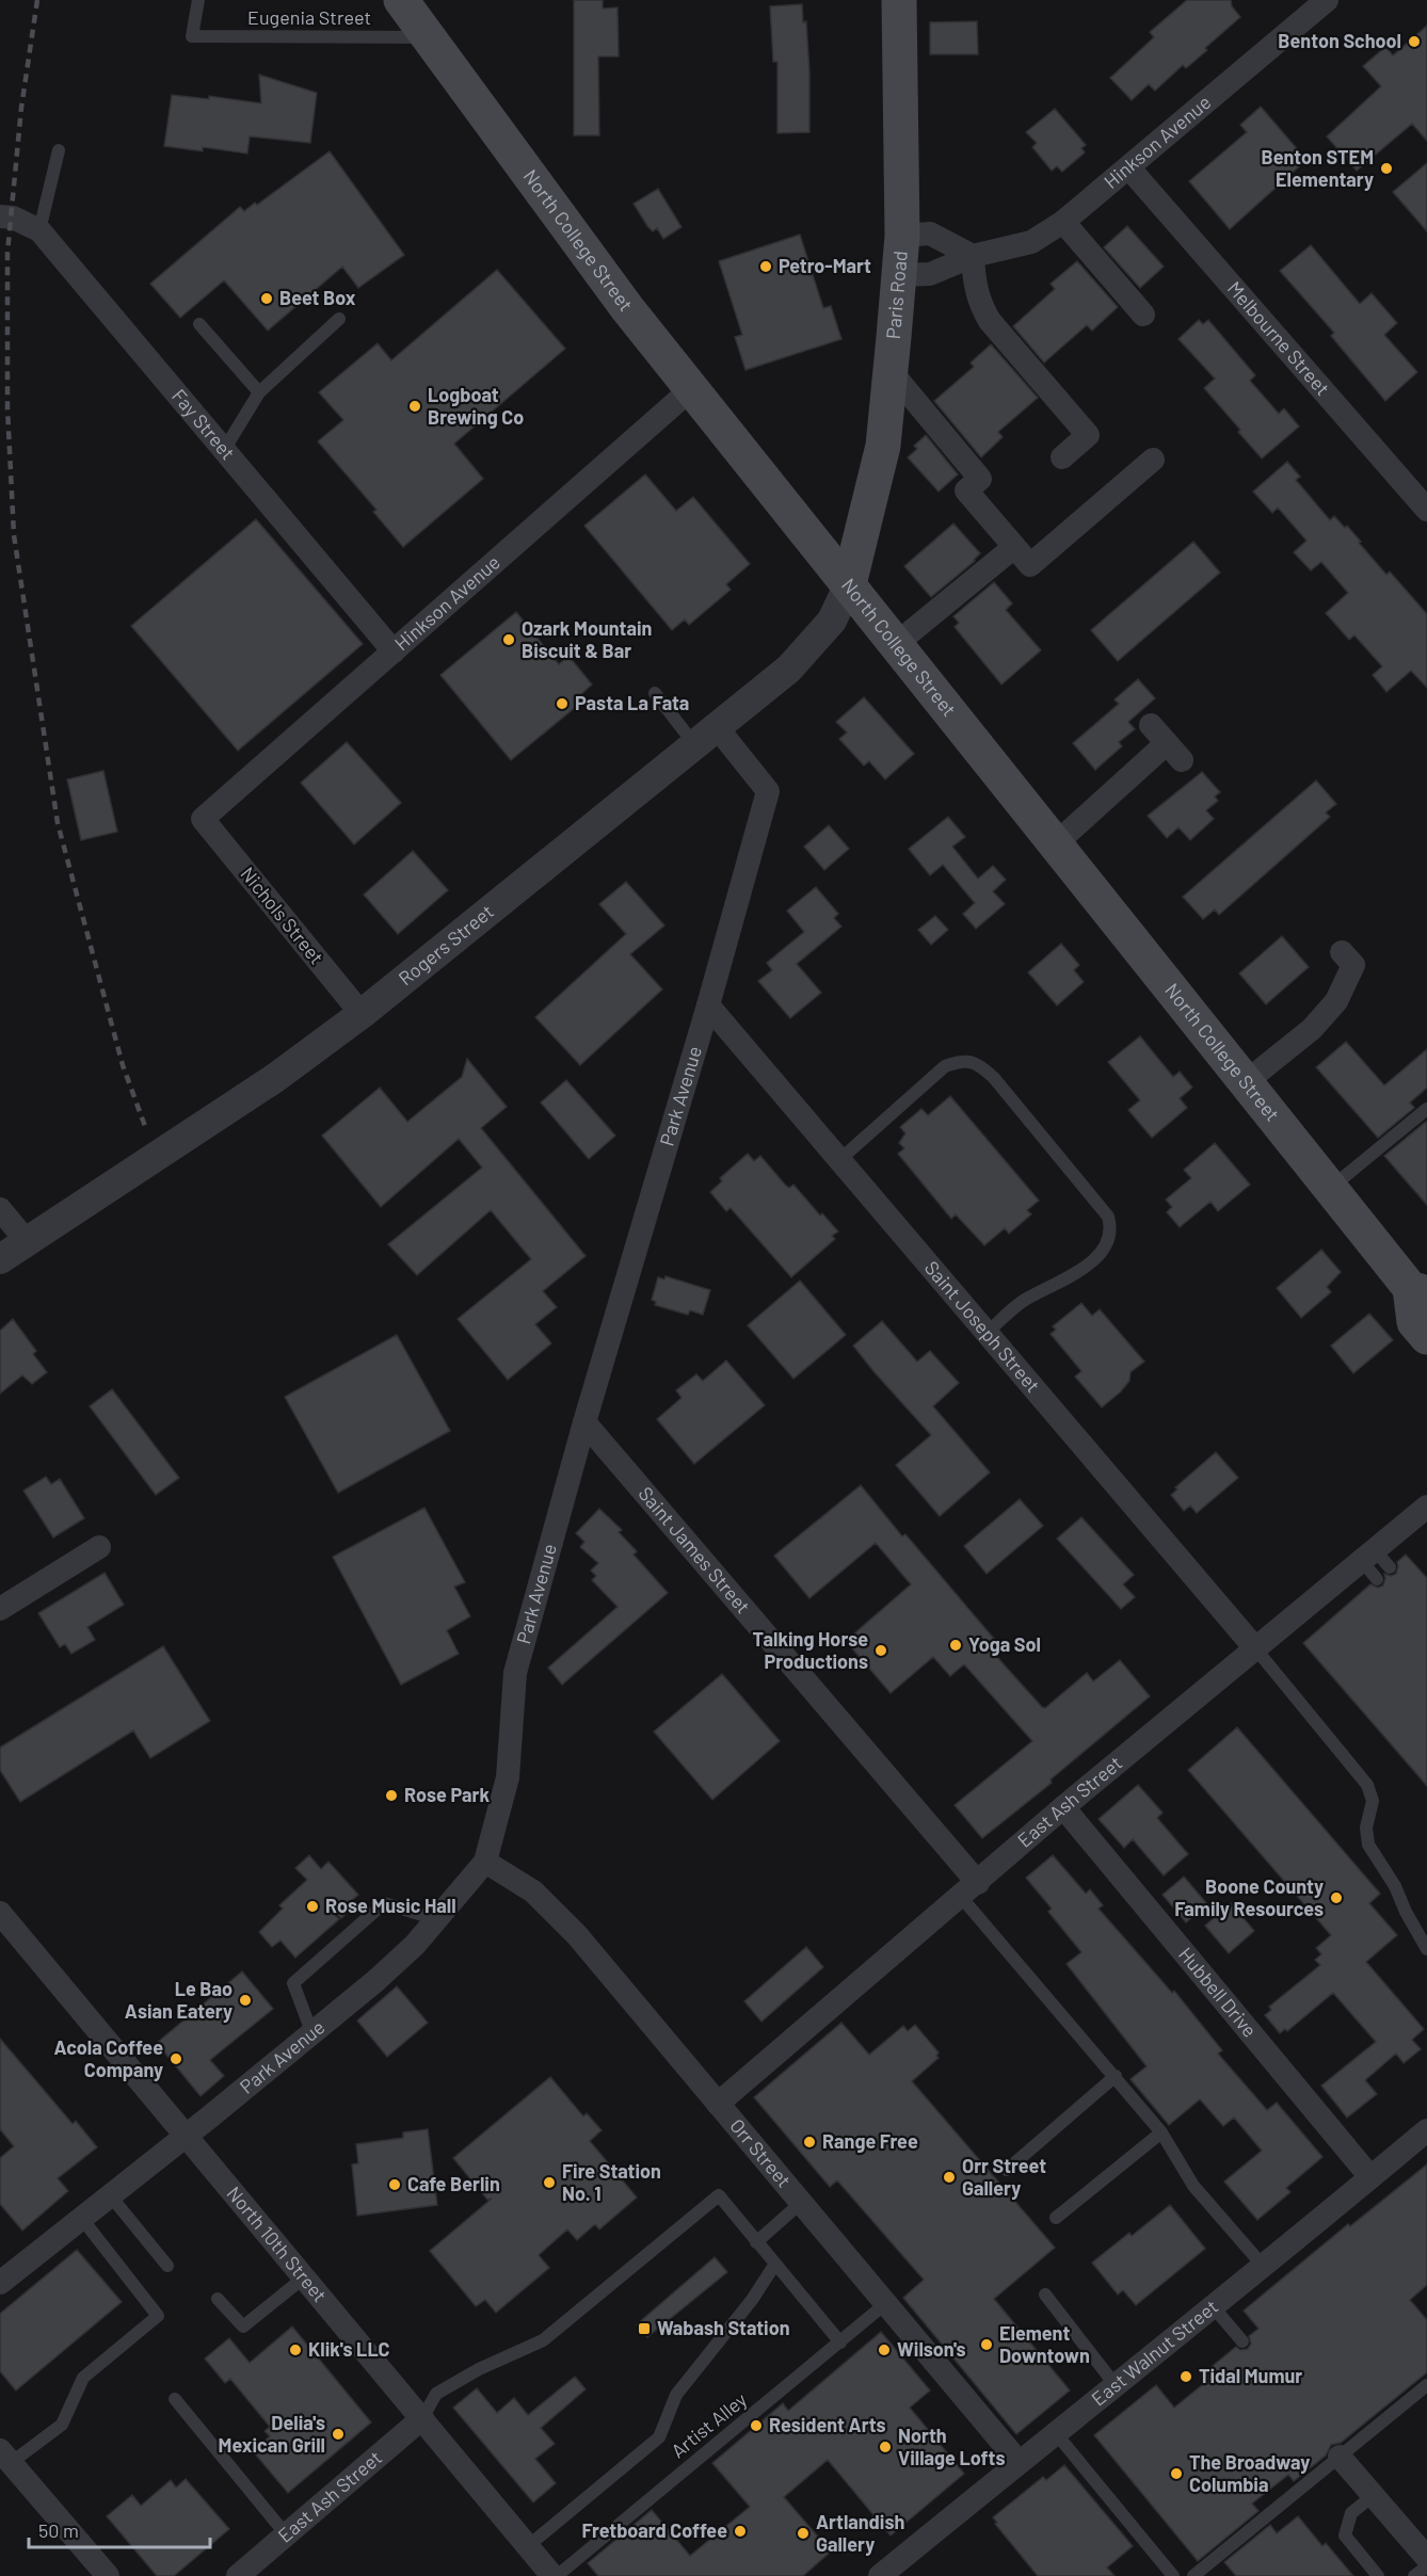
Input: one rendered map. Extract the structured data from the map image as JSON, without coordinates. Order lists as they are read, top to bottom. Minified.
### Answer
{"streets":{"main road":["North College Street","Paris Road"],"street":["Hinkson Avenue","Melbourne Street","Fay Street","Nichols Street","Rogers Street","Park Avenue","Saint Joseph Street","Saint James Street","East Ash Street","Hubbell Drive","Orr Street","North 10th Street","East Walnut Street"],"lane":["Eugenia Street","Artist Alley"]},"crossings":[["Eugenia Street","North College Street"],["Hinkson Avenue","North College Street"],["Hinkson Avenue","Paris Road"],["Hinkson Avenue","Melbourne Street"],["Hinkson Avenue","Fay Street"],["Hinkson Avenue","Nichols Street"],["North College Street","Paris Road"],["North College Street","Rogers Street"],["Paris Road","Rogers Street"],["Nichols Street","Rogers Street"],["Rogers Street","Park Avenue"],["Park Avenue","Saint Joseph Street"],["Park Avenue","Saint James Street"],["Park Avenue","Orr Street"],["Park Avenue","North 10th Street"],["Saint Joseph Street","East Ash Street"],["Saint James Street","East Ash Street"],["East Ash Street","Hubbell Drive"],["East Ash Street","Orr Street"],["East Ash Street","North 10th Street"],["Hubbell Drive","East Walnut Street"],["Orr Street","East Walnut Street"],["Orr Street","Artist Alley"],["North 10th Street","Artist Alley"]],"places":{"other":["Benton School","Benton STEM Elementary","Petro-Mart","Beet Box","Logboat Brewing Co","Ozark Mountain Biscuit & Bar","Pasta La Fata","Yoga Sol","Talking Horse Productions","Rose Park","Boone County Family Resources","Rose Music Hall","Le Bao Asian Eatery","Acola Coffee Company","Range Free","Orr Street Gallery","Fire Station No. 1","Cafe Berlin","Element Downtown","Klik's LLC","Wilson's","Tidal Mumur","Resident Arts","Delia's Mexican Grill","North Village Lofts","The Broadway Columbia","Fretboard Coffee","Artlandish Gallery"],"transit":["Wabash Station"]},"scale_bar":"50 m"}
